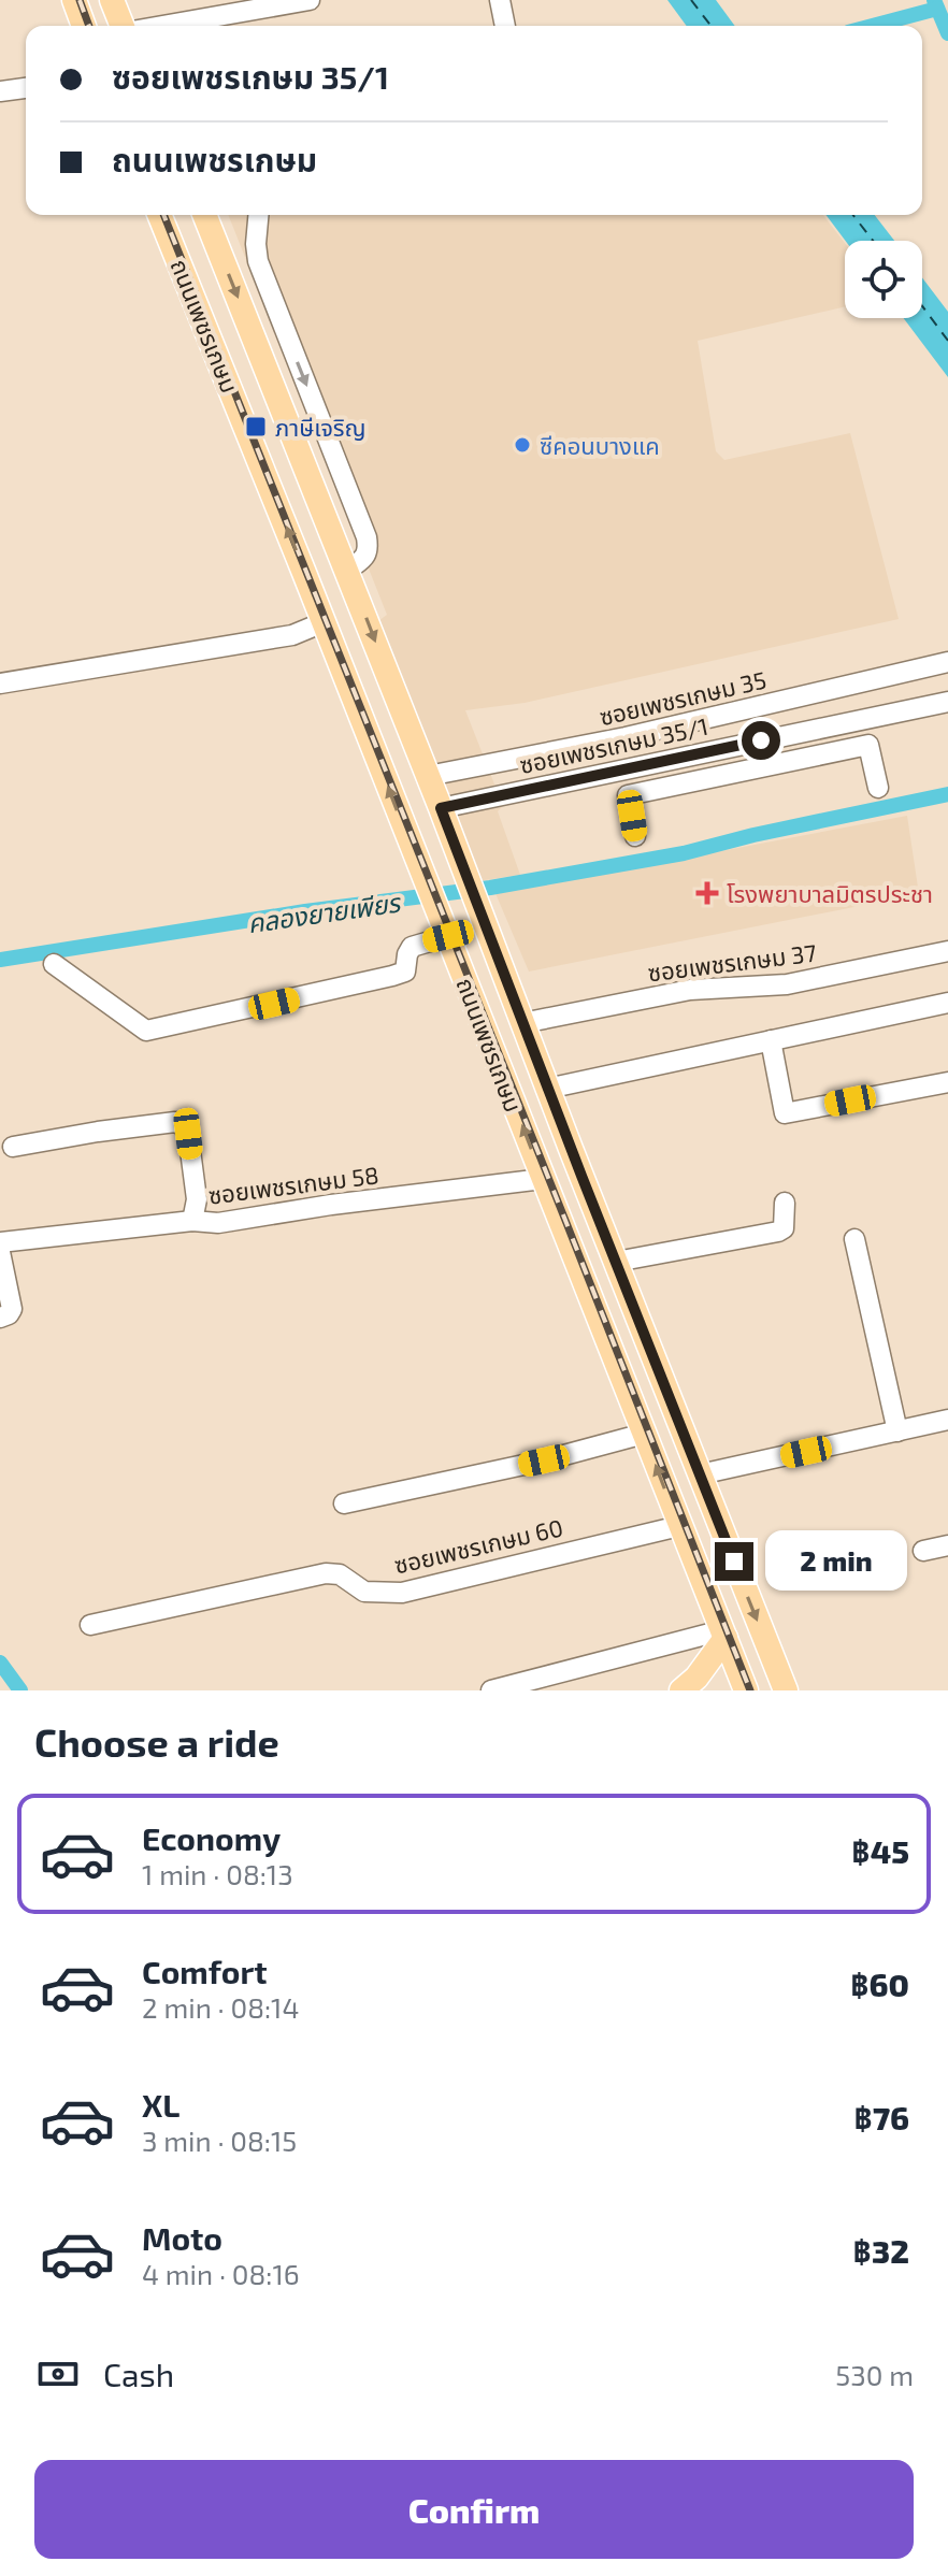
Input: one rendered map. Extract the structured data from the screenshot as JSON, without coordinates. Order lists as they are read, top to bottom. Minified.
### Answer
{"streets":{"main road":["ถนนเพชรเกษม"],"street":["ซอยเพชรเกษม 35","ซอยเพชรเกษม 35/1","ซอยเพชรเกษม 37","ซอยเพชรเกษม 58","ซอยเพชรเกษม 60"]},"crossings":[["ถนนเพชรเกษม","ซอยเพชรเกษม 35"],["ถนนเพชรเกษม","ซอยเพชรเกษม 35/1"],["ถนนเพชรเกษม","ซอยเพชรเกษม 37"],["ถนนเพชรเกษม","ซอยเพชรเกษม 58"],["ถนนเพชรเกษม","ซอยเพชรเกษม 60"]],"water":["คลองยายเพียร"],"places":{"transit":["ภาษีเจริญ"],"other":["ซีคอนบางแค"],"health":["โรงพยาบาลมิตรประชา"]},"page":{"banner":["ซอยเพชรเกษม 35/1","ถนนเพชรเกษม"],"bubble":"2 min","heading":"Choose a ride","list":[{"name":"Economy","note":"1 min · 08:13","value":"฿45"},{"name":"Comfort","note":"2 min · 08:14","value":"฿60"},{"name":"XL","note":"3 min · 08:15","value":"฿76"},{"name":"Moto","note":"4 min · 08:16","value":"฿32"}],"pay":["Cash","530 m"],"buttons":"Confirm"}}
